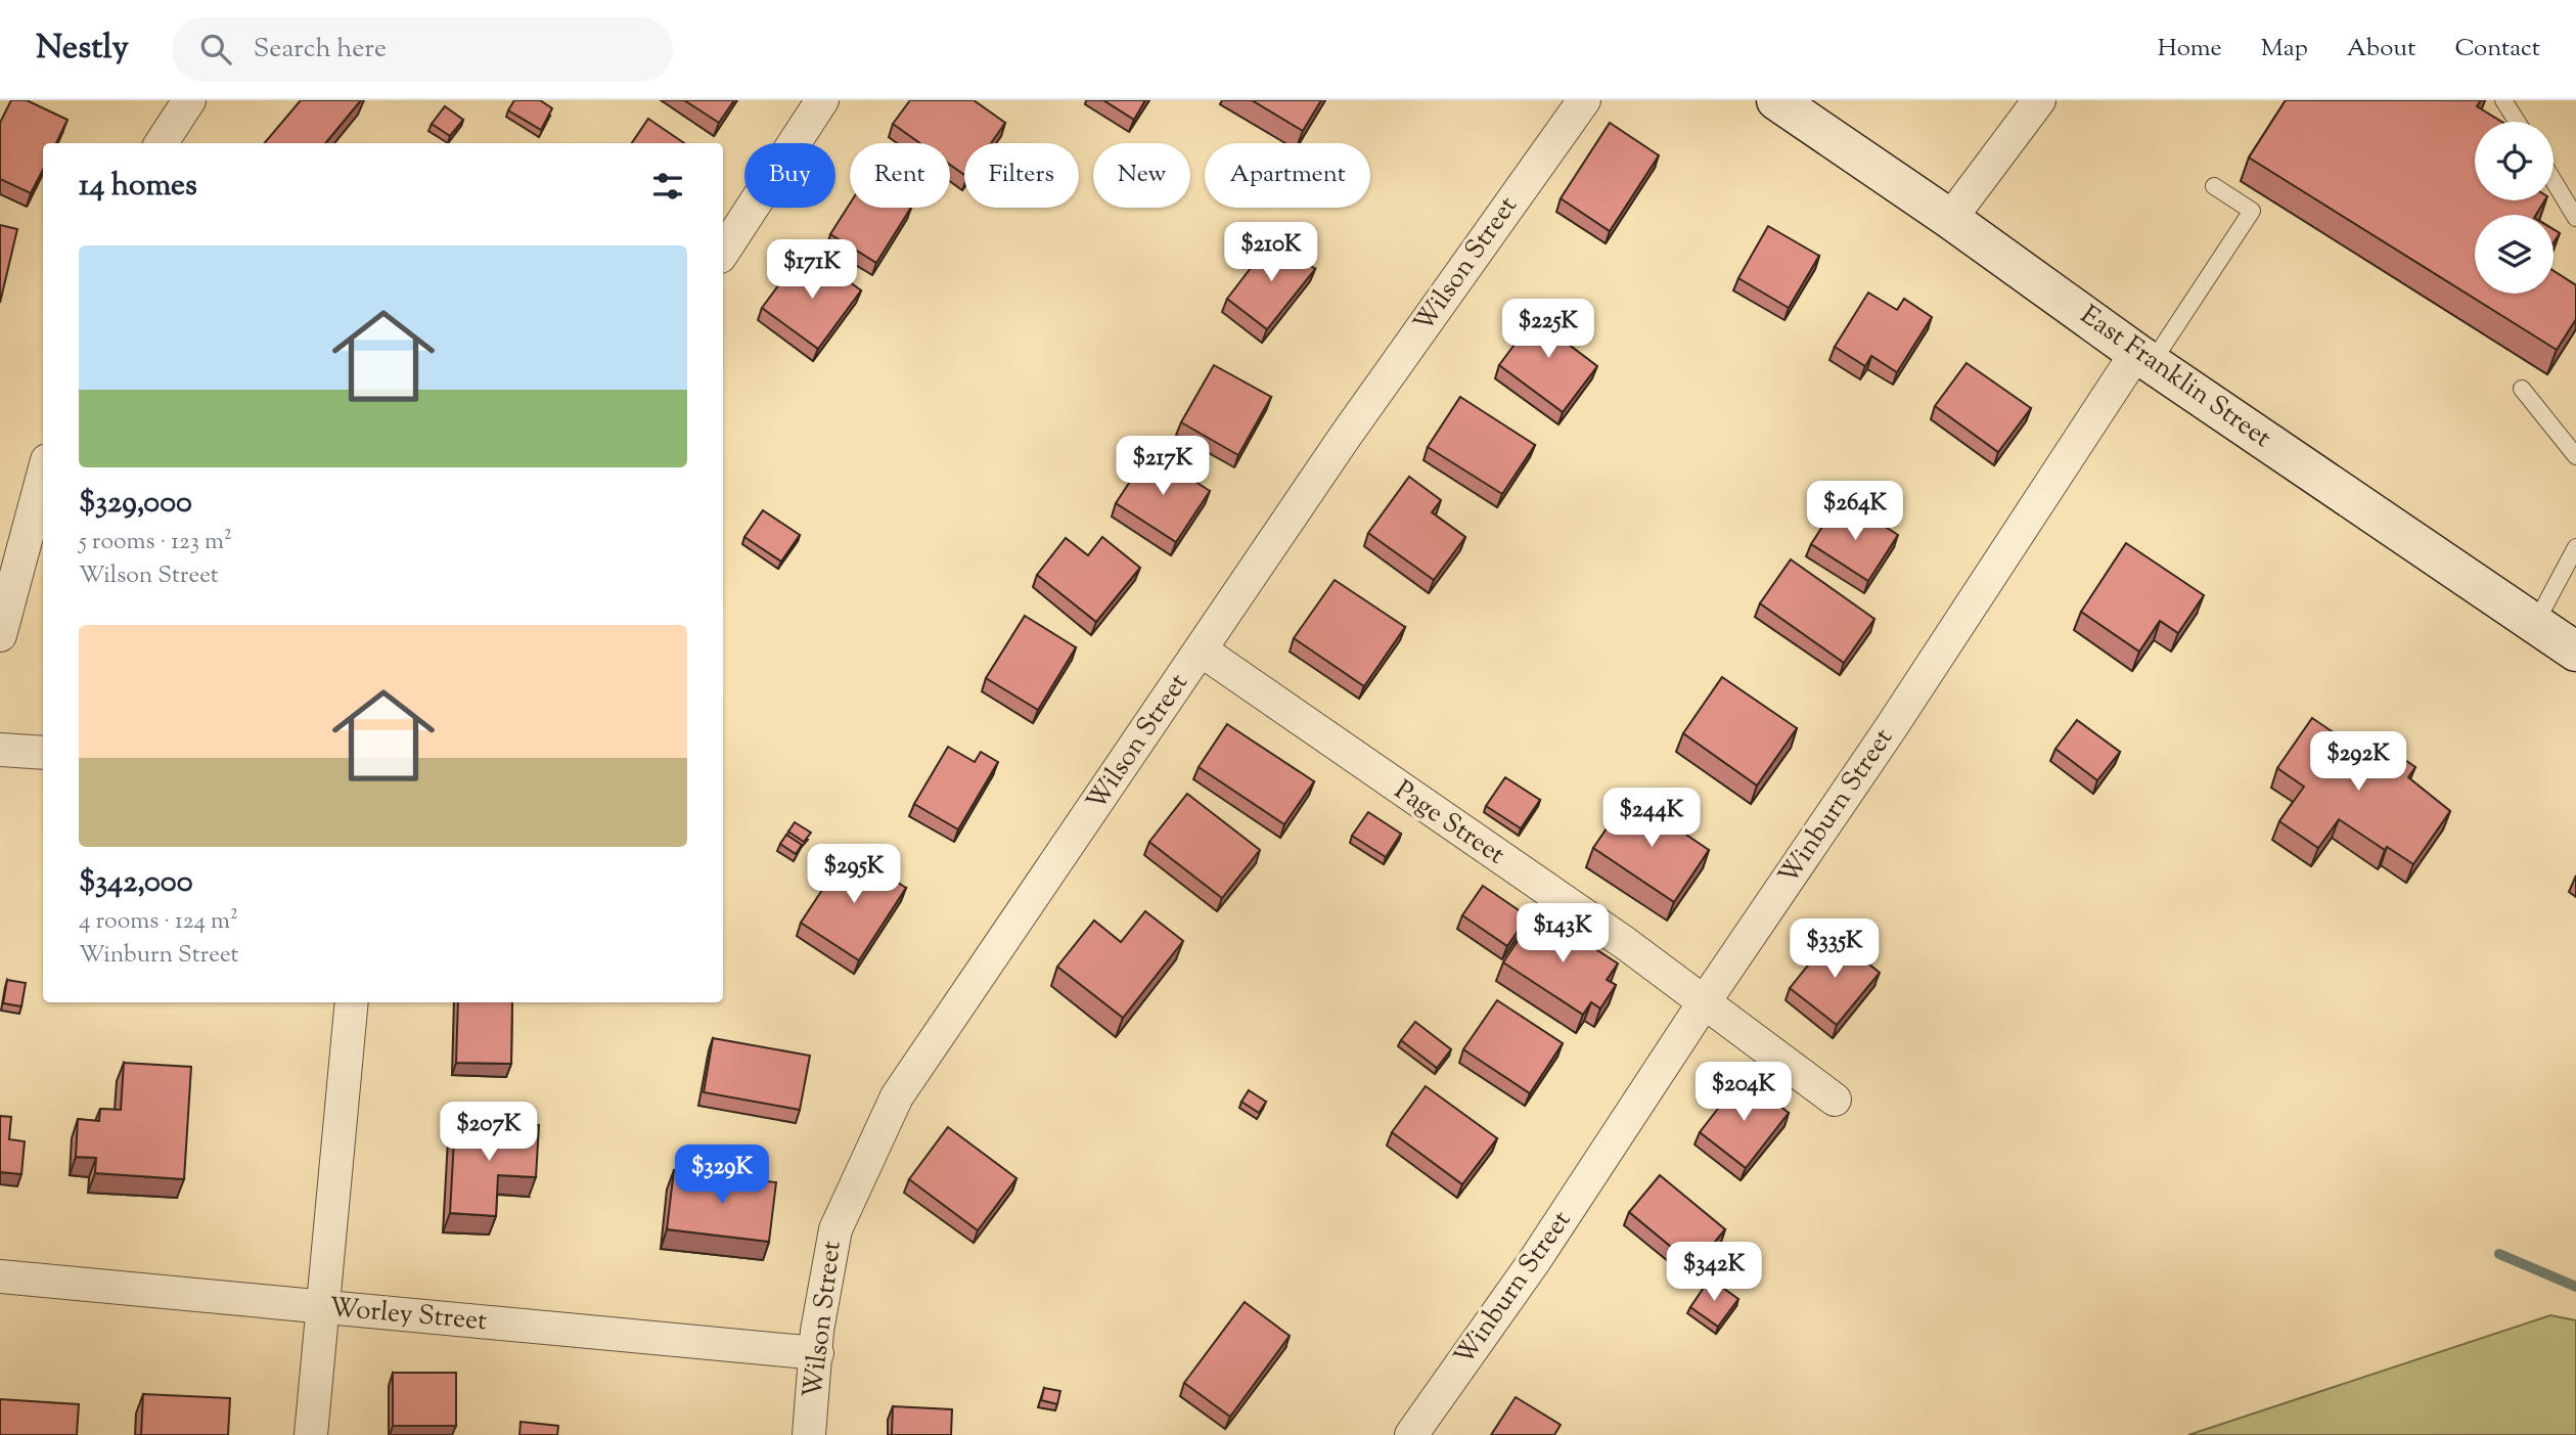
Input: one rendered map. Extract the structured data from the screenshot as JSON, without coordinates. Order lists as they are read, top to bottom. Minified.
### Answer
{"streets":{"main road":["East Franklin Street"],"street":["Wilson Street","Winburn Street","Page Street","Worley Street"]},"crossings":[["Wilson Street","Page Street"],["Wilson Street","Worley Street"],["East Franklin Street","Winburn Street"],["Winburn Street","Page Street"]],"page":{"header":"Nestly","search":"Search here","nav":["Home","Map","About","Contact"],"chip":["Buy","Rent","Filters","New","Apartment"],"heading":"14 homes","price":["$210K","$171K","$225K","$217K","$264K","$292K","$244K","$295K","$143K","$335K","$204K","$207K","$329K","$342K"],"list":[{"name":"$329,000","note":"5 rooms · 123 m² · Wilson Street"},{"name":"$342,000","note":"4 rooms · 124 m² · Winburn Street"}]}}
